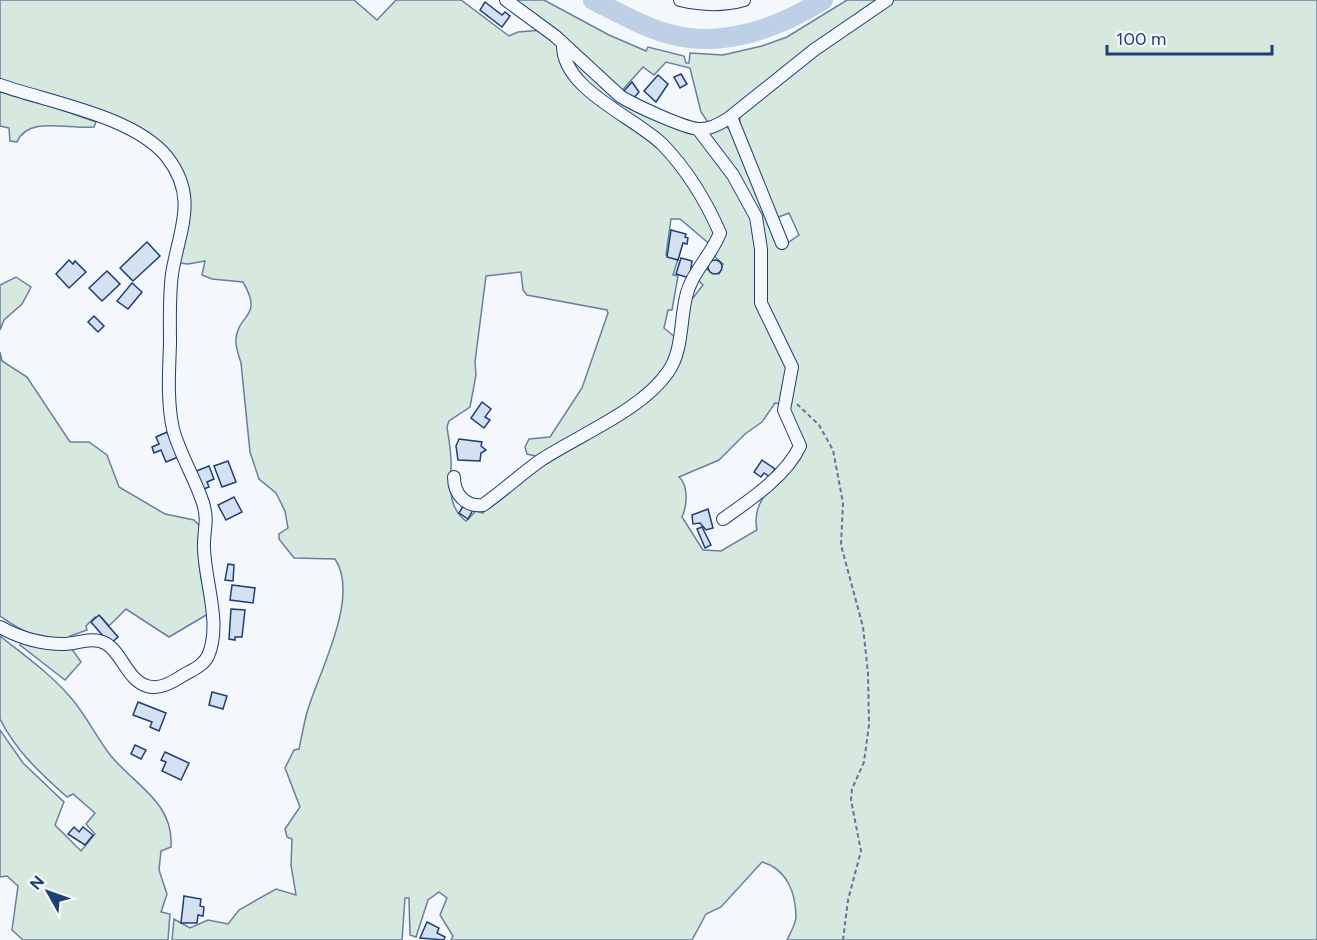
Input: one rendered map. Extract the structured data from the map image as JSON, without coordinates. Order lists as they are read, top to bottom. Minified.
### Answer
{"scale_bar":"100 m","north":"top left"}
